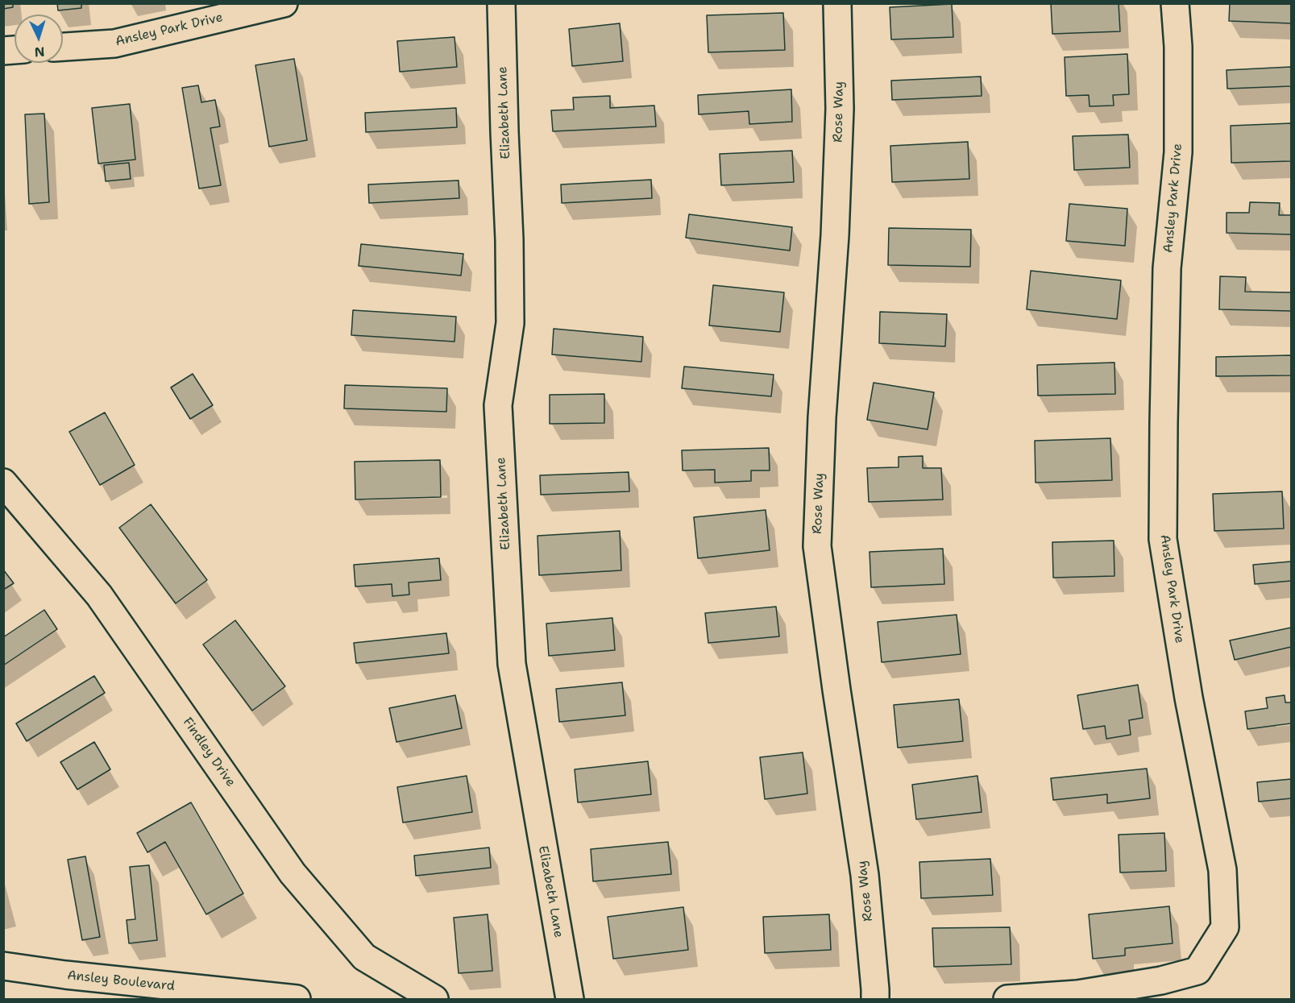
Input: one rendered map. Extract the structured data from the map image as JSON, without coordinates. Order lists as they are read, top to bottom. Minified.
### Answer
{"streets":{"street":["Ansley Park Drive","Rose Way","Elizabeth Lane","Findley Drive","Ansley Boulevard"]},"north":"bottom"}
